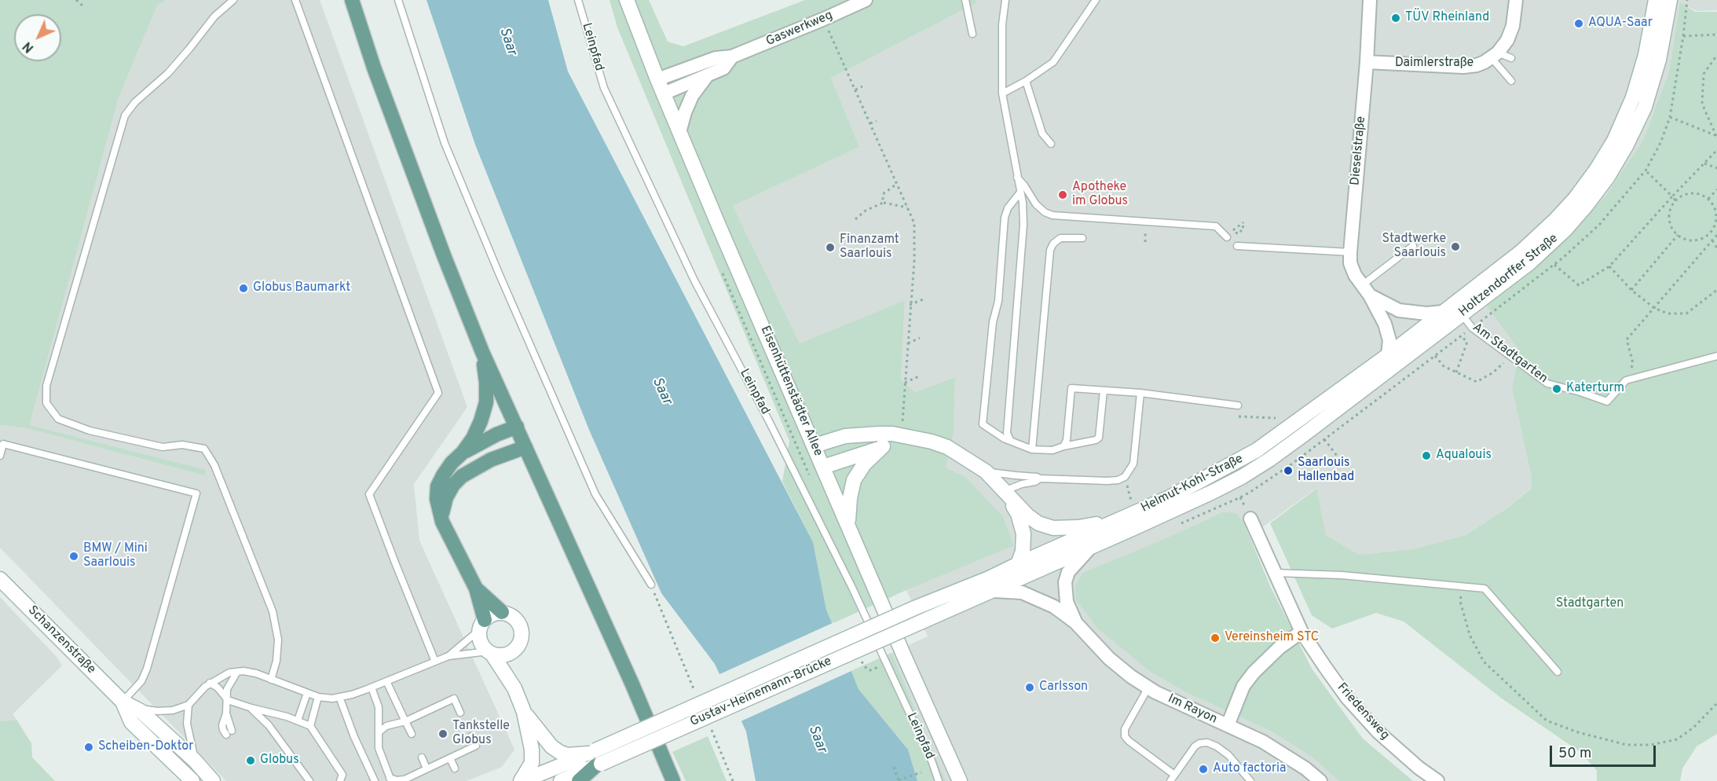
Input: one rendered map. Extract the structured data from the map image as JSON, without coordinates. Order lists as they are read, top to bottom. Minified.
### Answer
{"streets":{"street":["Gaswerkweg","Daimlerstraße","Dieselstraße","Holtzendorffer Straße","Eisenhüttenstädter Allee","Helmut-Kohl-Straße","Schanzenstraße","Gustav-Heinemann-Brücke","Im Rayon","Friedensweg"],"lane":["Leinpfad","Am Stadtgarten"]},"crossings":[["Gaswerkweg","Eisenhüttenstädter Allee"],["Daimlerstraße","Dieselstraße"],["Dieselstraße","Helmut-Kohl-Straße"],["Holtzendorffer Straße","Am Stadtgarten"],["Holtzendorffer Straße","Helmut-Kohl-Straße"],["Helmut-Kohl-Straße","Gustav-Heinemann-Brücke"],["Helmut-Kohl-Straße","Im Rayon"]],"water":["Saar"],"parks":["Stadtgarten"],"places":["TÜV Rheinland","AQUA-Saar","Apotheke im Globus","Stadtwerke Saarlouis","Finanzamt Saarlouis","Globus Baumarkt","Katerturm","Aqualouis","Saarlouis Hallenbad","BMW / Mini Saarlouis","Vereinsheim STC","Carlsson","Tankstelle Globus","Scheiben-Doktor","Globus","Auto factoria"],"scale_bar":"50 m","north":"bottom left"}
